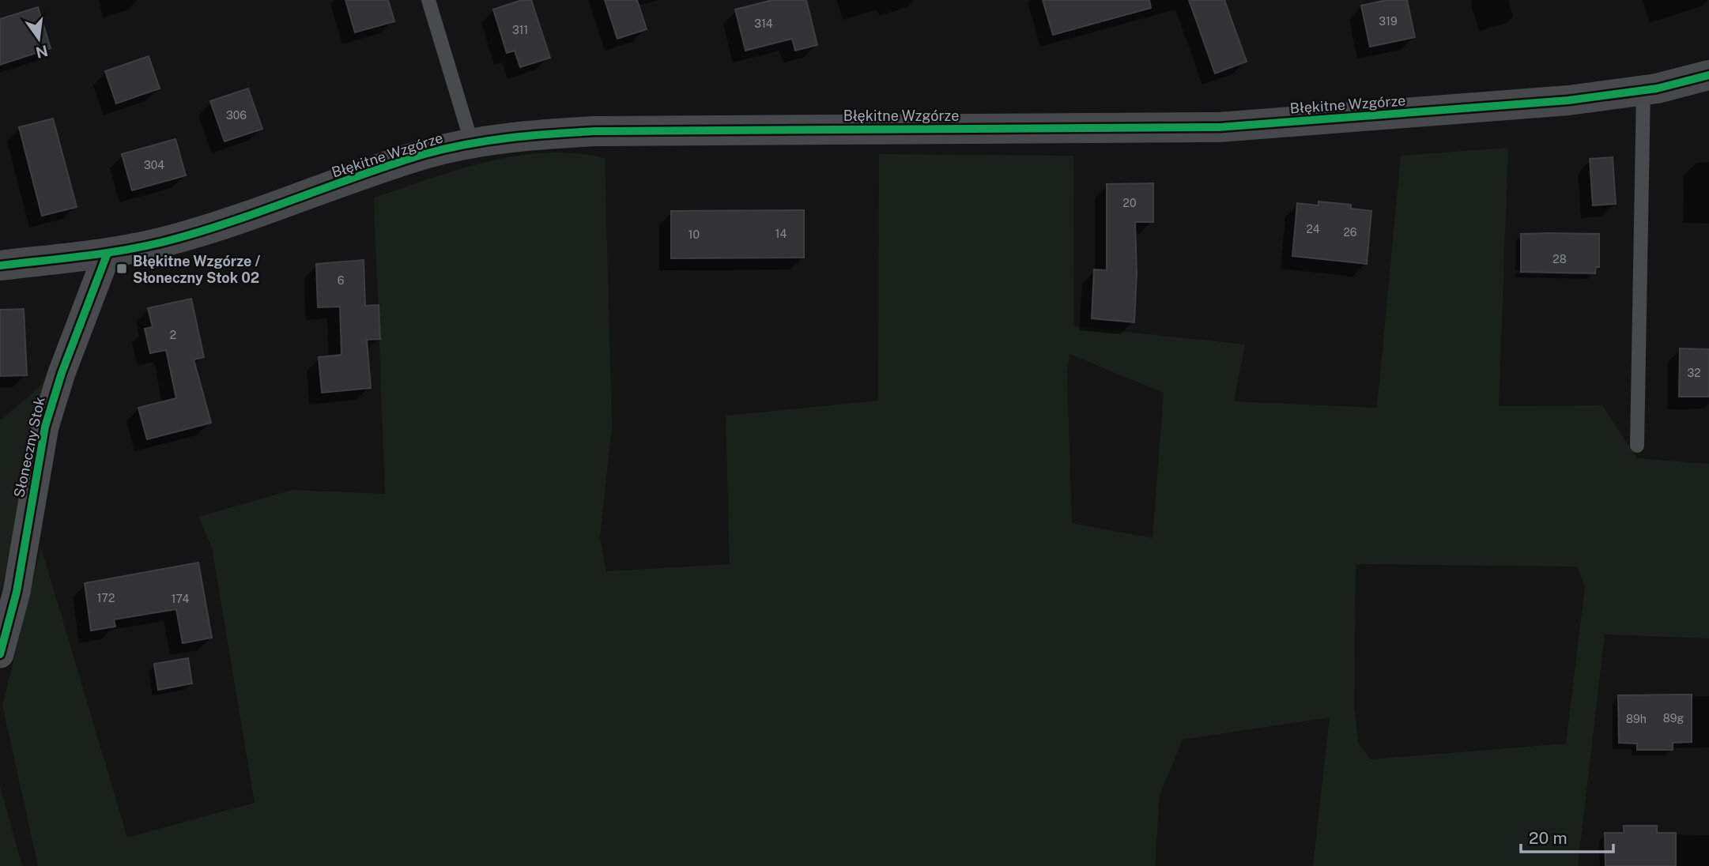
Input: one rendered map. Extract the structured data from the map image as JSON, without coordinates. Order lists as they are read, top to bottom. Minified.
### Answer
{"streets":{"street":["Błękitne Wzgórze","Słoneczny Stok"]},"crossings":[["Błękitne Wzgórze","Słoneczny Stok"]],"places":{"transit":["Błękitne Wzgórze / Słoneczny Stok 02"]},"house_numbers":["319","314","311","306","304","20","24","26","14","10","28","6","2","32","172","174","89g","89h"],"scale_bar":"20 m","north":"bottom"}
